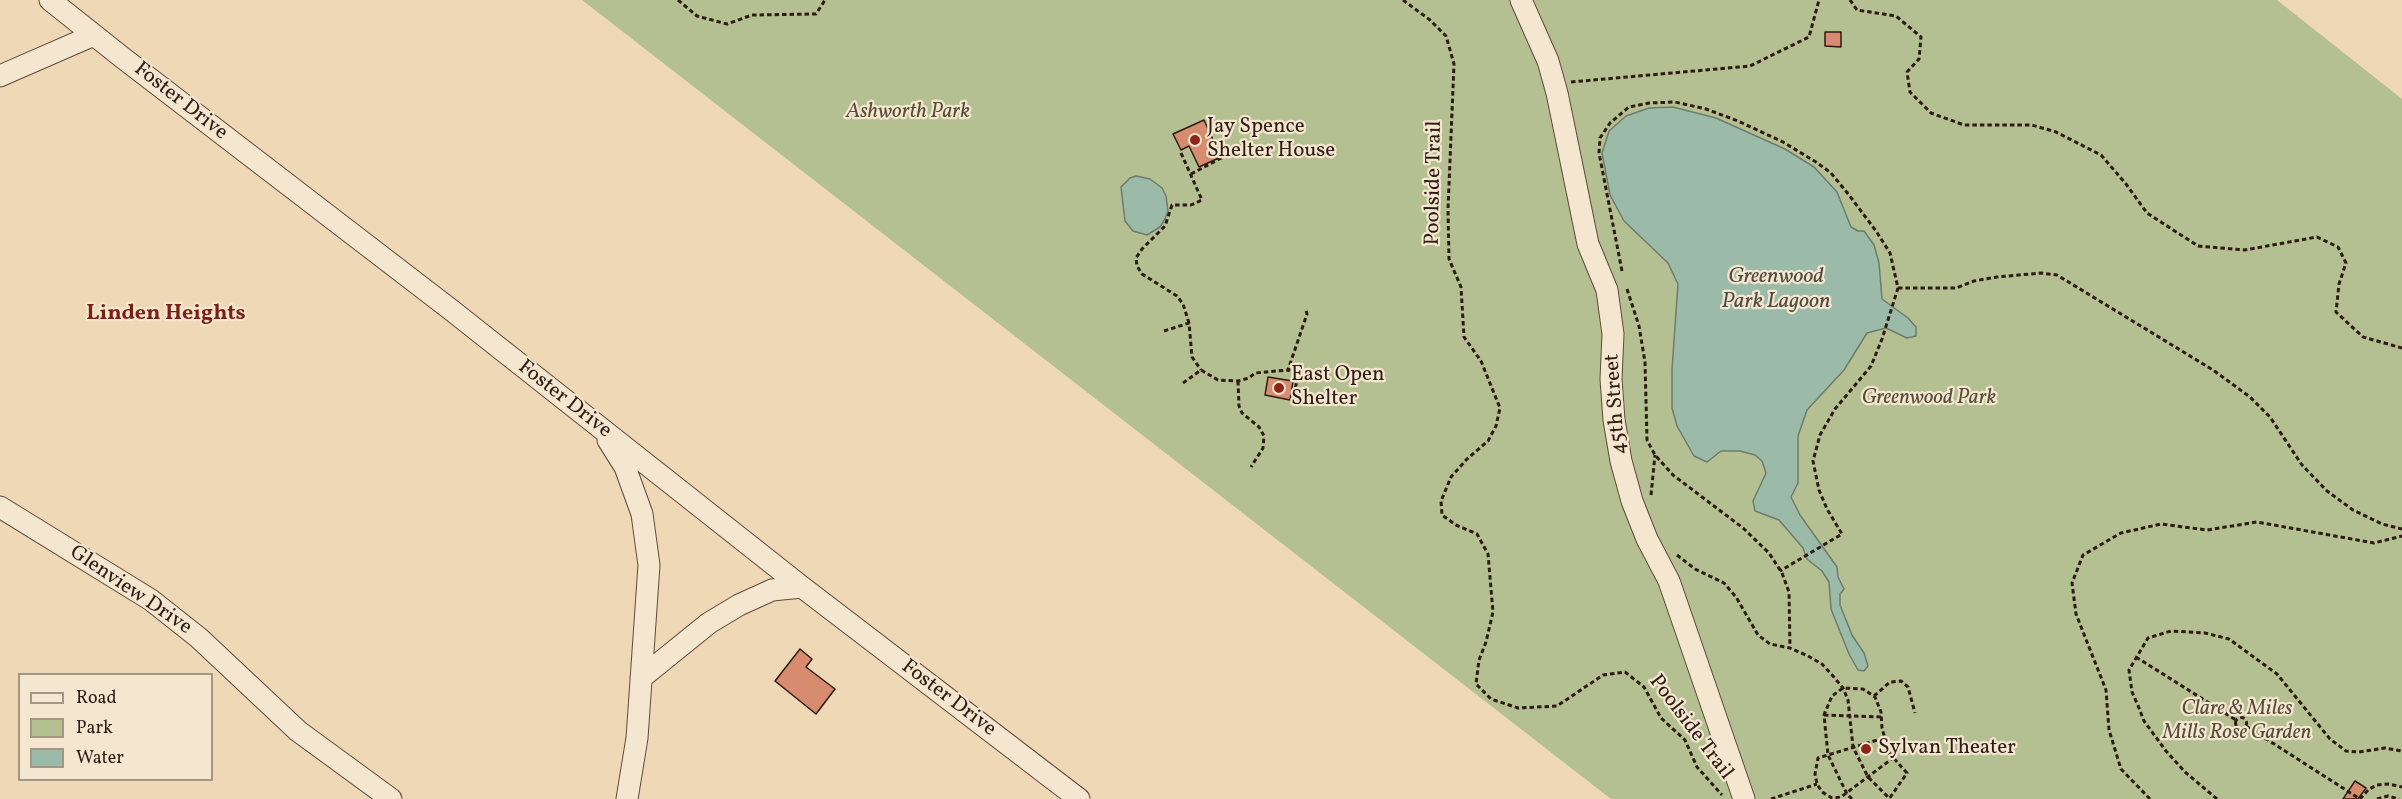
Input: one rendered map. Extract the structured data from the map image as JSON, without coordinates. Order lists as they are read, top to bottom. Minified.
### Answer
{"streets":{"street":["Foster Drive","45th Street","Glenview Drive"],"path":["Poolside Trail"]},"districts":["Linden Heights"],"water":["Greenwood Park Lagoon"],"parks":["Ashworth Park","Greenwood Park","Clare & Miles Mills Rose Garden"],"places":["Jay Spence Shelter House","East Open Shelter","Sylvan Theater"],"legend":["Road","Park","Water"]}
